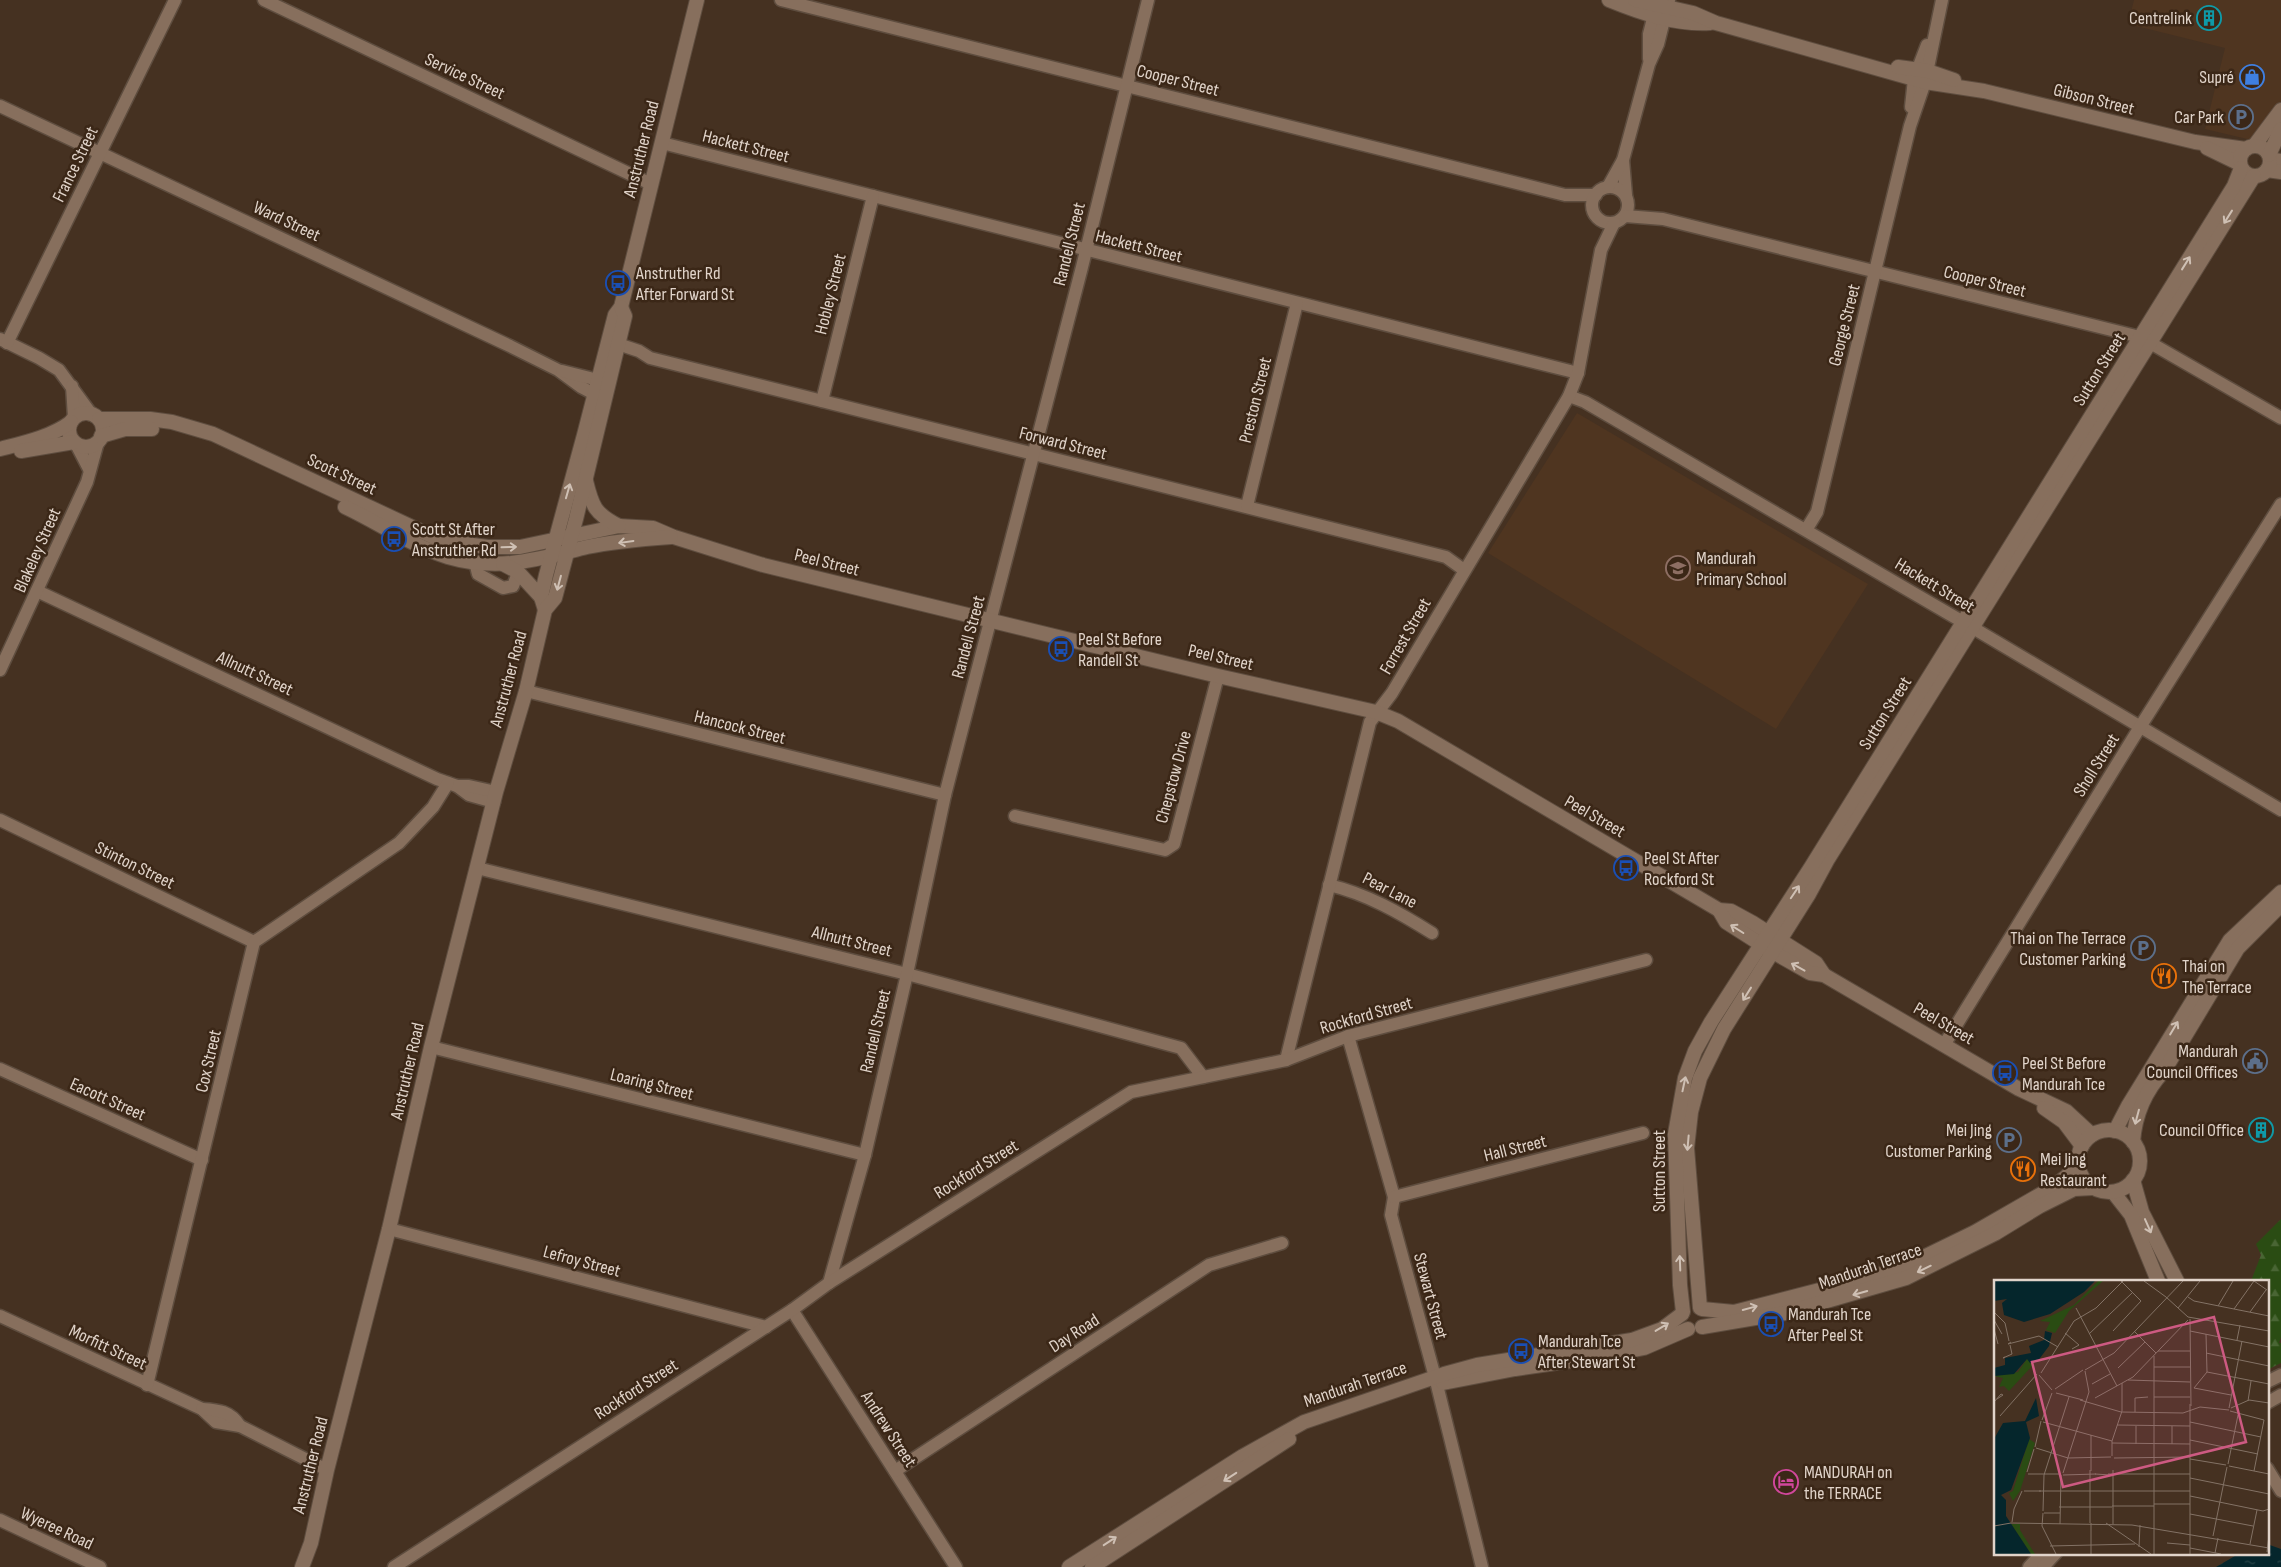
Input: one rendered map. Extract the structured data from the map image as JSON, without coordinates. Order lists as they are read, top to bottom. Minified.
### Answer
{"streets":{"main road":["Gibson Street","Anstruther Road","Sutton Street","Scott Street","Peel Street","Mandurah Terrace"],"street":["Service Street","Cooper Street","Hackett Street","France Street","Ward Street","Randell Street","Hobley Street","George Street","Preston Street","Forward Street","Blakeley Street","Forrest Street","Allnutt Street","Hancock Street","Sholl Street","Chepstow Drive","Stinton Street","Pear Lane","Rockford Street","Cox Street","Loaring Street","Eacott Street","Hall Street","Lefroy Street","Stewart Street","Day Road","Morfitt Street","Andrew Street","Wyeree Road"]},"crossings":[["Service Street","Anstruther Road"],["Cooper Street","Randell Street"],["Cooper Street","George Street"],["Cooper Street","Sutton Street"],["Cooper Street","Forrest Street"],["Gibson Street","George Street"],["Gibson Street","Sutton Street"],["Hackett Street","Anstruther Road"],["Hackett Street","Randell Street"],["Hackett Street","Hobley Street"],["Hackett Street","George Street"],["Hackett Street","Sutton Street"],["Hackett Street","Preston Street"],["Hackett Street","Forrest Street"],["Hackett Street","Sholl Street"],["Anstruther Road","Ward Street"],["Anstruther Road","Forward Street"],["Anstruther Road","Scott Street"],["Anstruther Road","Peel Street"],["Anstruther Road","Allnutt Street"],["Anstruther Road","Hancock Street"],["Anstruther Road","Loaring Street"],["Anstruther Road","Lefroy Street"],["Anstruther Road","Morfitt Street"],["France Street","Ward Street"],["Randell Street","Forward Street"],["Randell Street","Peel Street"],["Randell Street","Allnutt Street"],["Randell Street","Hancock Street"],["Randell Street","Rockford Street"],["Randell Street","Loaring Street"],["Hobley Street","Forward Street"],["Sutton Street","Peel Street"],["Sutton Street","Mandurah Terrace"],["Preston Street","Forward Street"],["Forward Street","Forrest Street"],["Scott Street","Blakeley Street"],["Scott Street","Peel Street"],["Blakeley Street","Allnutt Street"],["Peel Street","Forrest Street"],["Peel Street","Sholl Street"],["Peel Street","Chepstow Drive"],["Peel Street","Mandurah Terrace"],["Forrest Street","Pear Lane"],["Forrest Street","Rockford Street"],["Allnutt Street","Rockford Street"],["Stinton Street","Cox Street"],["Rockford Street","Lefroy Street"],["Rockford Street","Stewart Street"],["Rockford Street","Andrew Street"],["Cox Street","Eacott Street"],["Cox Street","Morfitt Street"],["Hall Street","Stewart Street"],["Mandurah Terrace","Stewart Street"],["Day Road","Andrew Street"]],"places":{"building":["Centrelink","Council Office"],"shop":["Supré"],"parking":["Car Park","Thai on The Terrace Customer Parking","Mei Jing Customer Parking"],"bus stop":["Anstruther Rd After Forward St","Scott St After Anstruther Rd","Peel St Before Randell St","Peel St After Rockford St","Peel St Before Mandurah Tce","Mandurah Tce After Peel St","Mandurah Tce After Stewart St"],"school or university":["Mandurah Primary School"],"restaurant":["Thai on The Terrace","Mei Jing Restaurant"],"public building":["Mandurah Council Offices"],"hotel":["MANDURAH on the TERRACE"]}}
